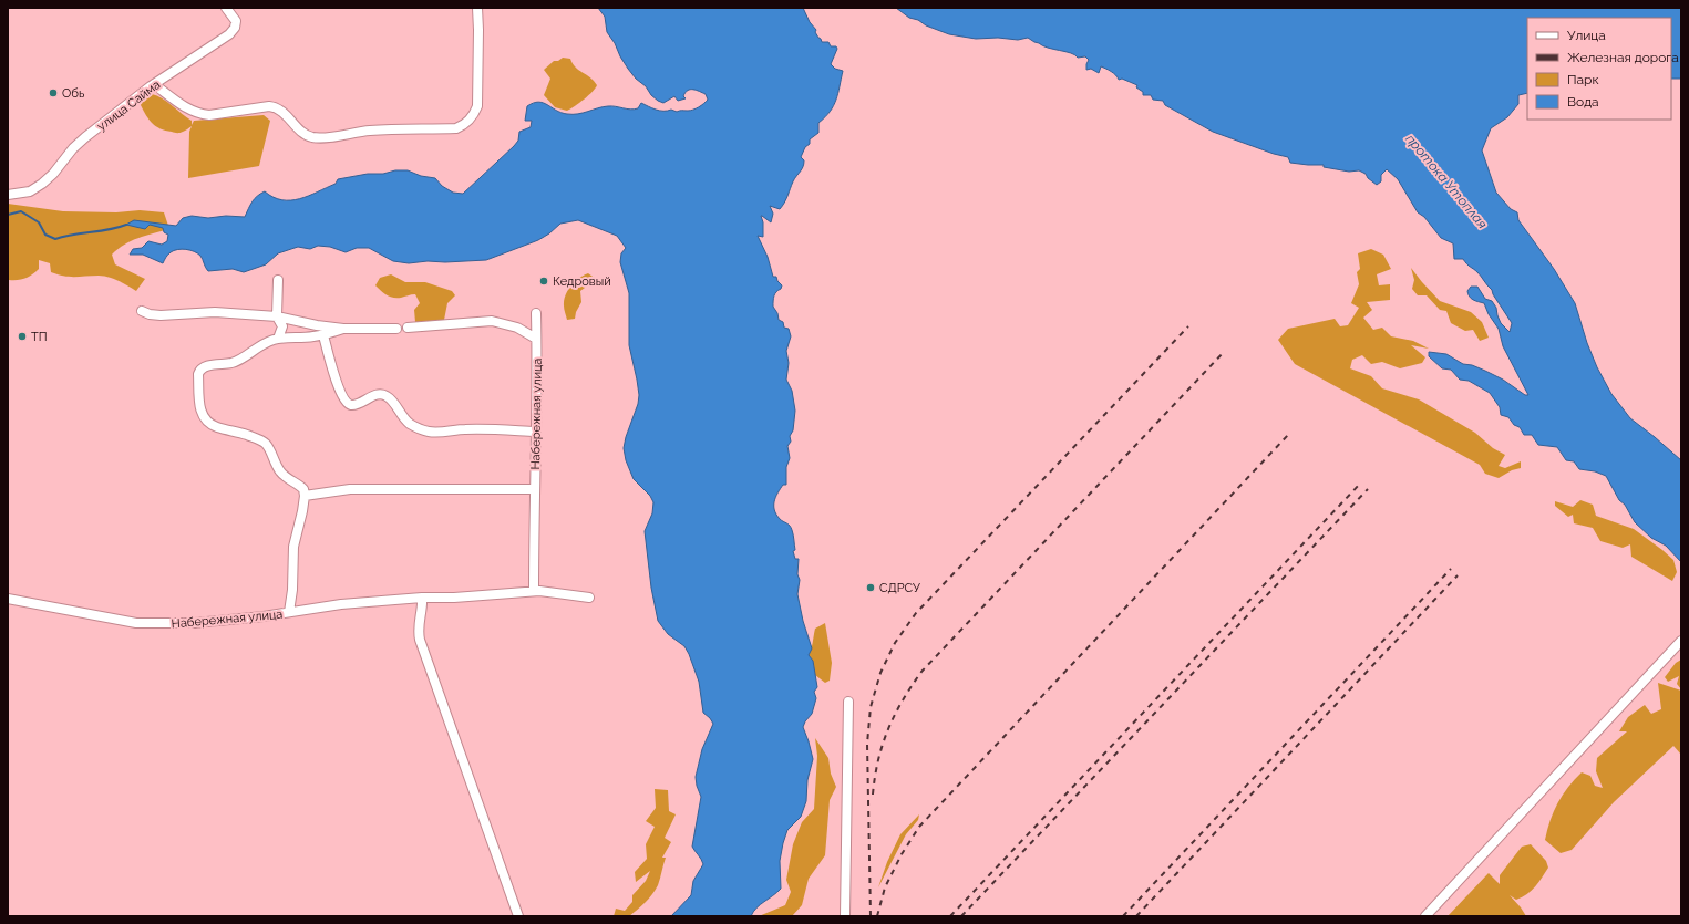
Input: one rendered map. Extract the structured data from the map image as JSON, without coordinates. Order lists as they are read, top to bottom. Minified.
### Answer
{"streets":{"street":["улица Сайма","Набережная улица"]},"water":["протока Утоплая"],"places":["Обь","Кедровый","ТП","СДРСУ"],"legend":["Улица","Железная дорога","Парк","Вода"]}
